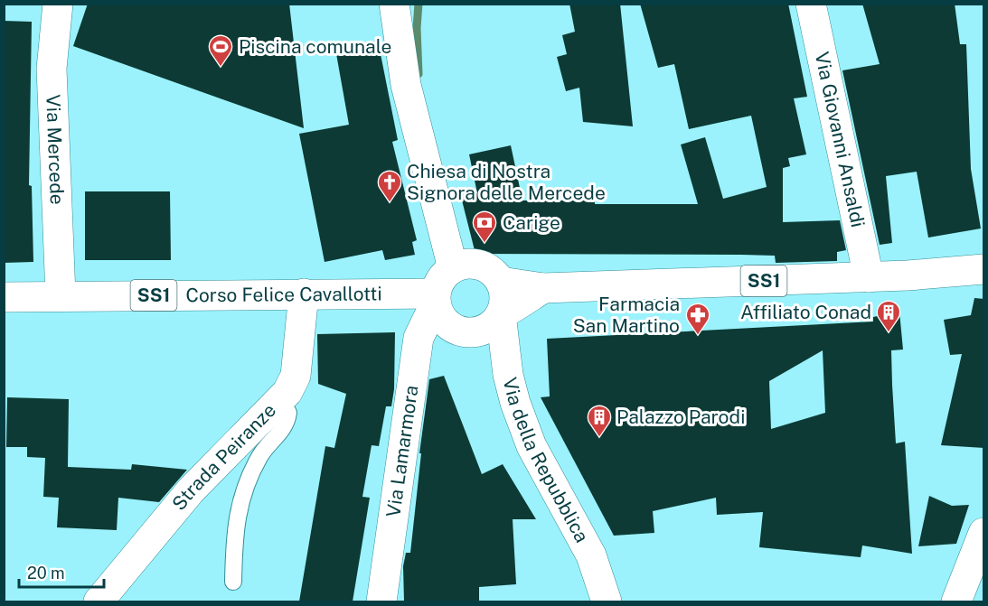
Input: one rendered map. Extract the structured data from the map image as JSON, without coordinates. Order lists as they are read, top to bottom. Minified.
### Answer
{"streets":{"main road":["Via Giovanni Ansaldi","Via Mercede","SS1","Corso Felice Cavallotti","Via Lamarmora","Strada Peiranze","Via della Repubblica"]},"crossings":[["Via Giovanni Ansaldi","SS1"],["Via Mercede","Corso Felice Cavallotti"],["Corso Felice Cavallotti","Via Lamarmora"],["Corso Felice Cavallotti","Strada Peiranze"],["Corso Felice Cavallotti","Via della Repubblica"],["Via Lamarmora","Via della Repubblica"]],"places":{"sports":["Piscina comunale"],"church":["Chiesa di Nostra Signora delle Mercede"],"bank":["Carige"],"building":["Affiliato Conad","Palazzo Parodi"],"pharmacy":["Farmacia San Martino"]},"scale_bar":"20 m"}
